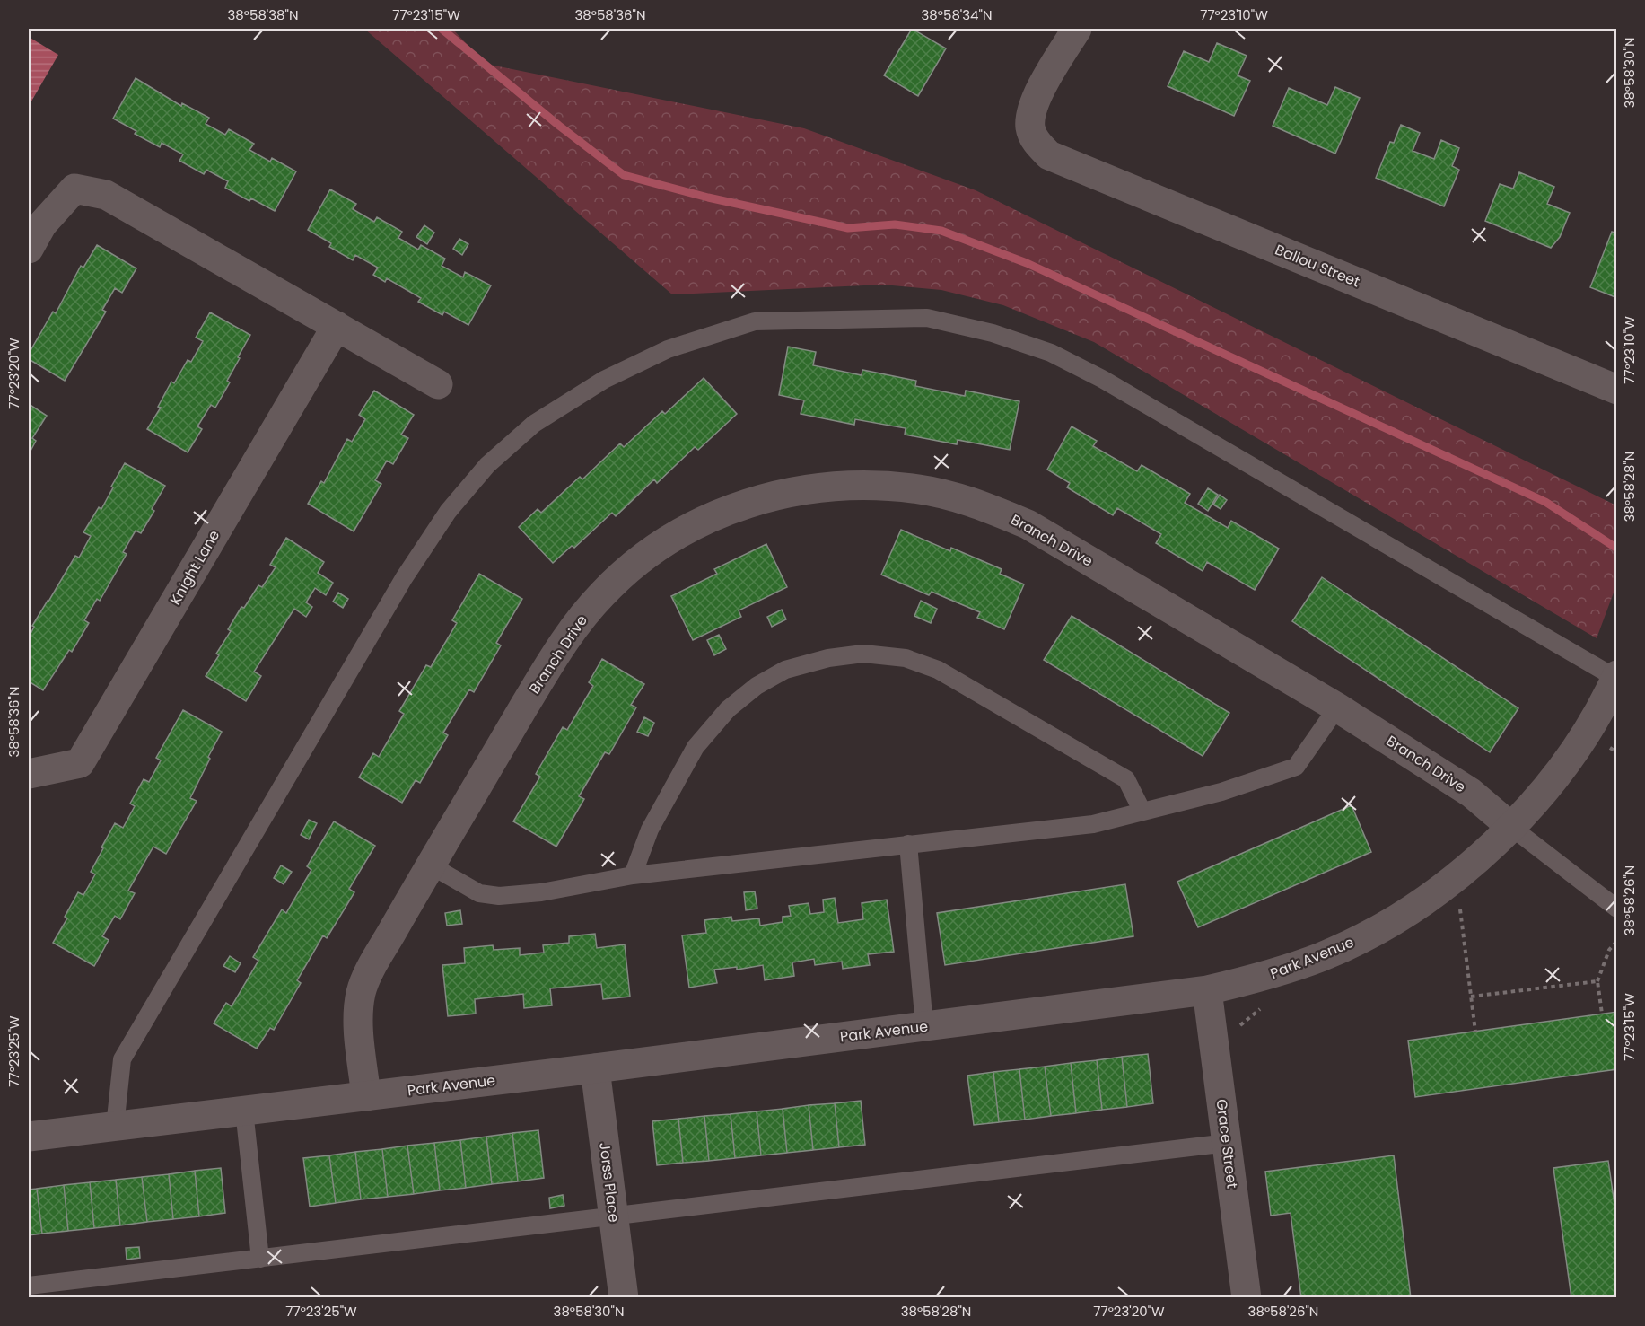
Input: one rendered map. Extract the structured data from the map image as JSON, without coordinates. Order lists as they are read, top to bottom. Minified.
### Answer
{"streets":{"street":["Ballou Street","Branch Drive","Knight Lane","Park Avenue","Grace Street","Jorss Place"]},"crossings":[["Branch Drive","Park Avenue"],["Park Avenue","Grace Street"],["Park Avenue","Jorss Place"]],"coordinates":["38°58'38\"N","77°23'15\"W","38°58'36\"N","38°58'34\"N","77°23'10\"W","38°58'30\"N","77°23'20\"W","38°58'28\"N","38°58'26\"N","77°23'25\"W"]}
